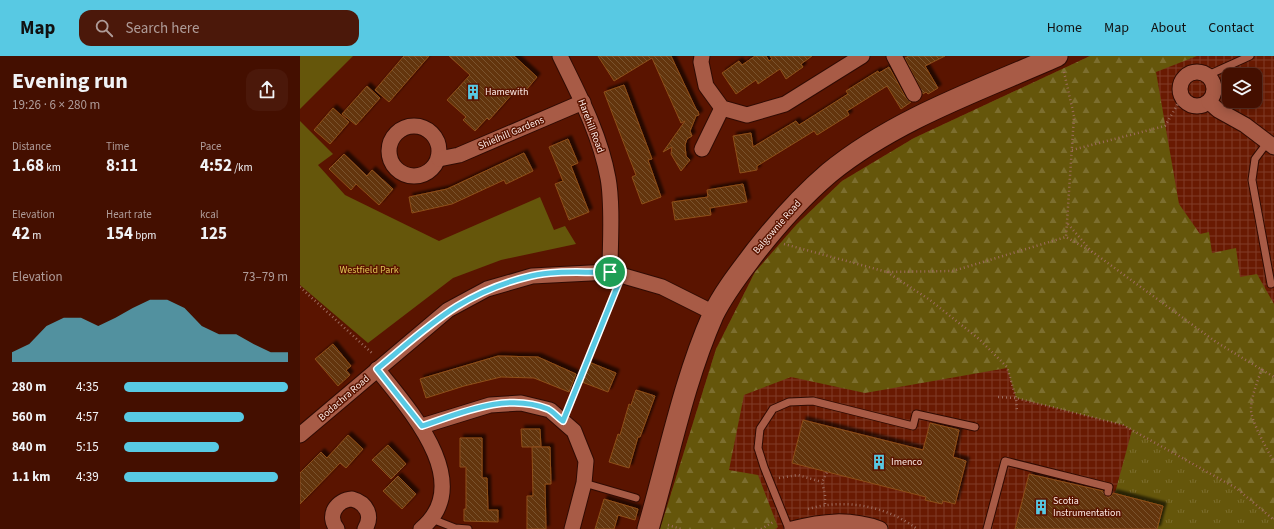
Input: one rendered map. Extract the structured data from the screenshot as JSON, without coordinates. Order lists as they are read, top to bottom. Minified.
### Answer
{"streets":{"street":["Harehill Road","Shielhill Gardens","Balgownie Road","Bodachra Road"]},"crossings":[["Harehill Road","Shielhill Gardens"],["Harehill Road","Bodachra Road"],["Balgownie Road","Bodachra Road"]],"parks":["Westfield Park"],"places":{"building":["Hamewith","Imenco","Scotia Instrumentation"]},"page":{"header":"Map","search":"Search here","nav":["Home","Map","About","Contact"],"heading":["Evening run","19:26 · 6 × 280 m"],"stats":[["Distance","1.68 km"],["Time","8:11"],["Pace","4:52 /km"],["Elevation","42 m"],["Heart rate","154 bpm"],["kcal","125"]],"chart":["Elevation","73–79 m"],"list":[{"name":"280 m","note":"4:35"},{"name":"560 m","note":"4:57"},{"name":"840 m","note":"5:15"},{"name":"1.1 km","note":"4:39"}]}}
